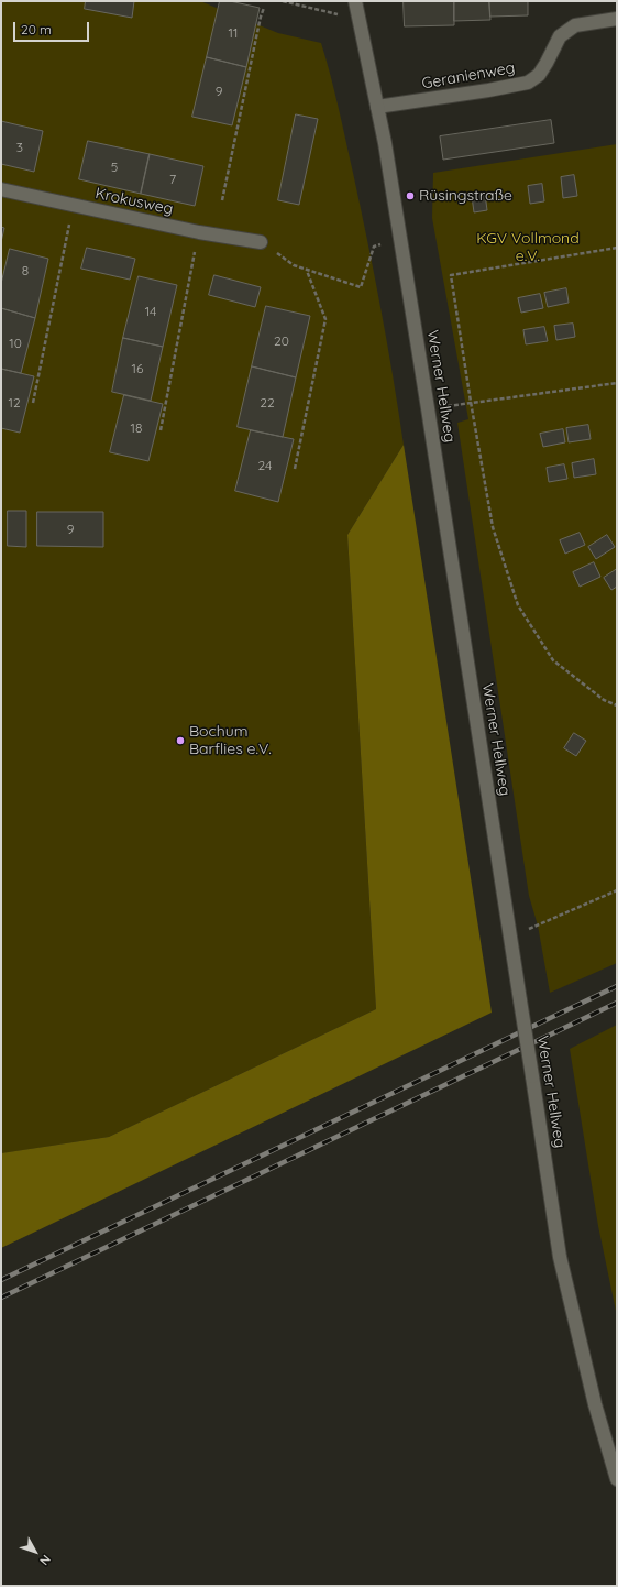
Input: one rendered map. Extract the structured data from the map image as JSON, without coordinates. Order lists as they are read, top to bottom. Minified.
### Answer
{"streets":{"main road":["Geranienweg","Krokusweg","Werner Hellweg"]},"crossings":[["Geranienweg","Werner Hellweg"]],"parks":["KGV Vollmond e.V."],"places":["Rüsingstraße","Bochum Barflies e.V."],"house_numbers":["11","9","3","5","7","8","14","20","10","16","12","22","18","24","9"],"scale_bar":"20 m","north":"bottom right"}
